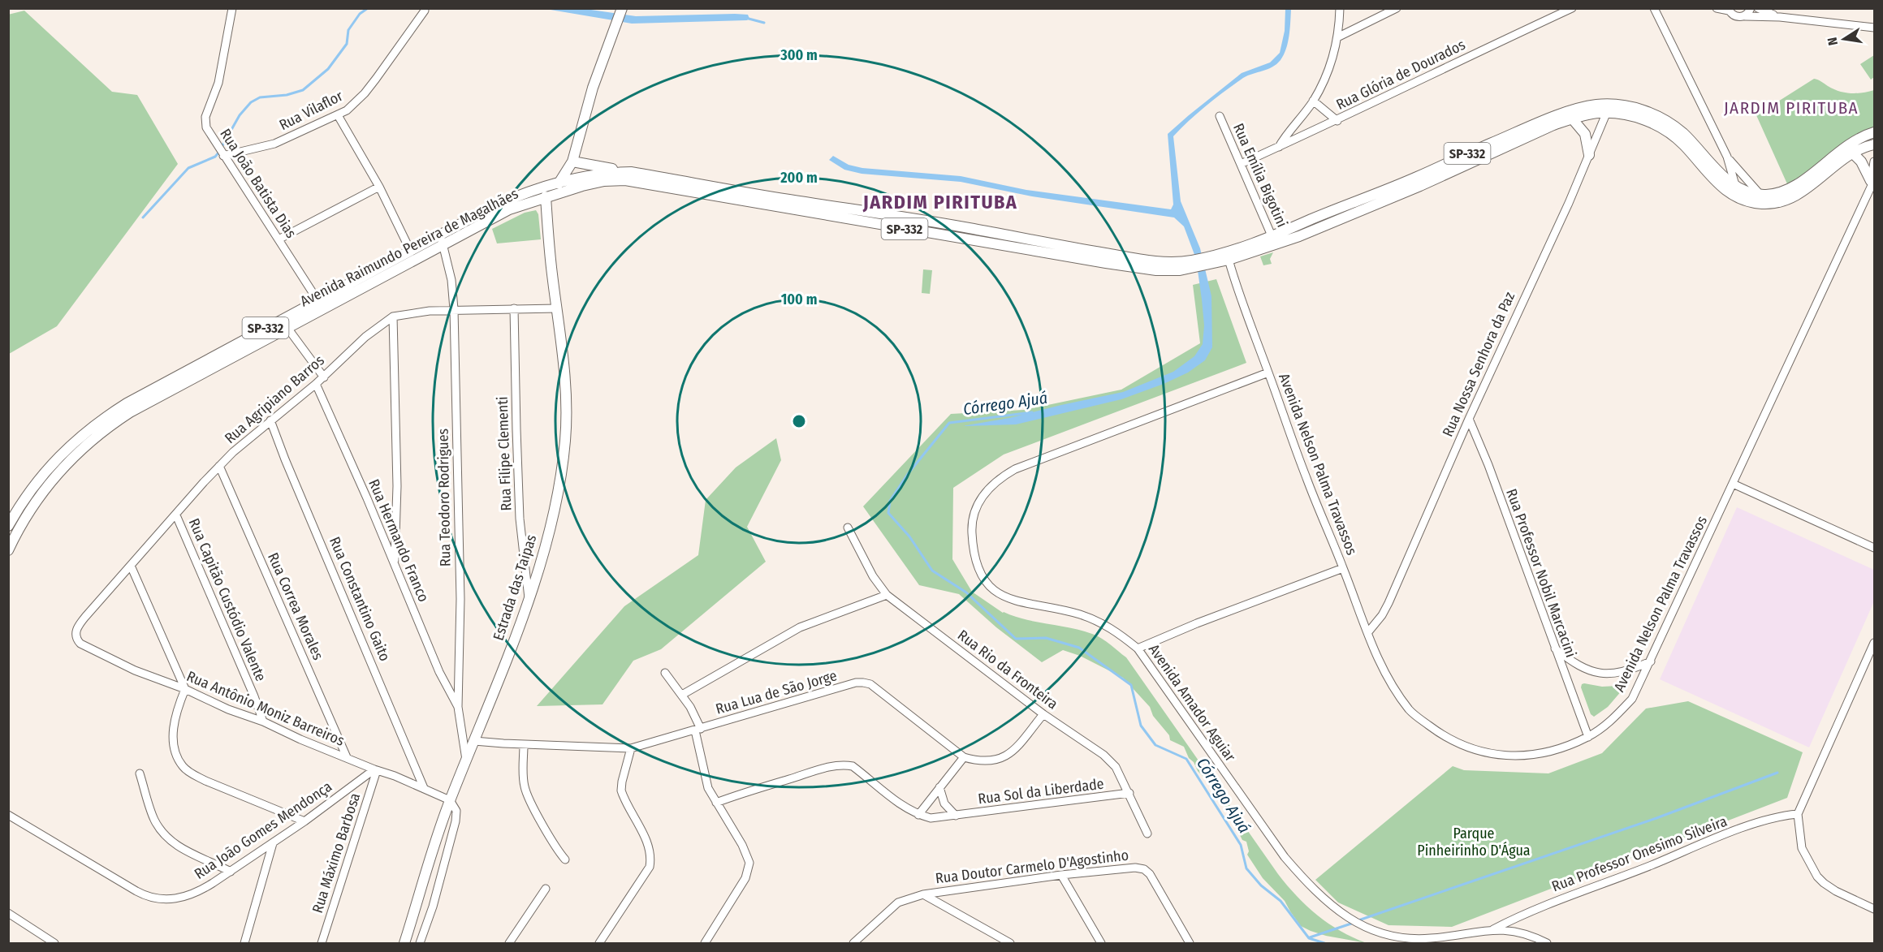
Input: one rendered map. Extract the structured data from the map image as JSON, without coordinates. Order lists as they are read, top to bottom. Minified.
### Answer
{"streets":{"main road":["SP-332","Avenida Raimundo Pereira de Magalhães","Estrada das Taipas"],"street":["Rua Glória de Dourados","Rua Vilaflor","Rua Emília Bigotini","Rua João Batista Dias","Rua Nossa Senhora da Paz","Rua Agripiano Barros","Rua Filipe Clementi","Avenida Nelson Palma Travassos","Rua Teodoro Rodrigues","Rua Hermando Franco","Rua Professor Nobil Marcacini","Rua Constantino Gaito","Rua Capitão Custódio Valente","Rua Correa Morales","Rua Rio da Fronteira","Rua Lua de São Jorge","Avenida Amador Aguiar","Rua Antônio Moniz Barreiros","Rua Sol da Liberdade","Rua João Gomes Mendonça","Rua Máximo Barbosa","Rua Professor Onesimo Silveira","Rua Doutor Carmelo D'Agostinho"]},"crossings":[["Rua Glória de Dourados","Rua Emília Bigotini"],["Rua Vilaflor","Rua João Batista Dias"],["Rua Emília Bigotini","Avenida Raimundo Pereira de Magalhães"],["Rua João Batista Dias","Avenida Raimundo Pereira de Magalhães"],["Avenida Raimundo Pereira de Magalhães","Rua Nossa Senhora da Paz"],["Avenida Raimundo Pereira de Magalhães","Avenida Nelson Palma Travassos"],["Avenida Raimundo Pereira de Magalhães","Rua Teodoro Rodrigues"],["Avenida Raimundo Pereira de Magalhães","Estrada das Taipas"],["Rua Nossa Senhora da Paz","Avenida Nelson Palma Travassos"],["Rua Nossa Senhora da Paz","Rua Professor Nobil Marcacini"],["Rua Agripiano Barros","Rua Filipe Clementi"],["Rua Agripiano Barros","Rua Teodoro Rodrigues"],["Rua Agripiano Barros","Rua Hermando Franco"],["Rua Agripiano Barros","Estrada das Taipas"],["Rua Agripiano Barros","Rua Constantino Gaito"],["Rua Agripiano Barros","Rua Capitão Custódio Valente"],["Rua Agripiano Barros","Rua Correa Morales"],["Rua Agripiano Barros","Rua Antônio Moniz Barreiros"],["Rua Filipe Clementi","Estrada das Taipas"],["Avenida Nelson Palma Travassos","Rua Professor Nobil Marcacini"],["Avenida Nelson Palma Travassos","Avenida Amador Aguiar"],["Rua Teodoro Rodrigues","Rua Hermando Franco"],["Rua Teodoro Rodrigues","Estrada das Taipas"],["Estrada das Taipas","Rua Lua de São Jorge"],["Estrada das Taipas","Rua Antônio Moniz Barreiros"],["Rua Constantino Gaito","Rua Antônio Moniz Barreiros"],["Rua Capitão Custódio Valente","Rua Antônio Moniz Barreiros"],["Rua Correa Morales","Rua Antônio Moniz Barreiros"],["Rua Rio da Fronteira","Rua Sol da Liberdade"],["Avenida Amador Aguiar","Rua Professor Onesimo Silveira"],["Rua Antônio Moniz Barreiros","Rua João Gomes Mendonça"],["Rua Antônio Moniz Barreiros","Rua Máximo Barbosa"],["Rua João Gomes Mendonça","Rua Máximo Barbosa"]],"districts":["JARDIM PIRITUBA","JARDIM PIRITUBA"],"water":["Córrego Ajuá"],"parks":["Parque Pinheirinho D'Água"],"north":"left","rings":["300 m","200 m","100 m"]}
